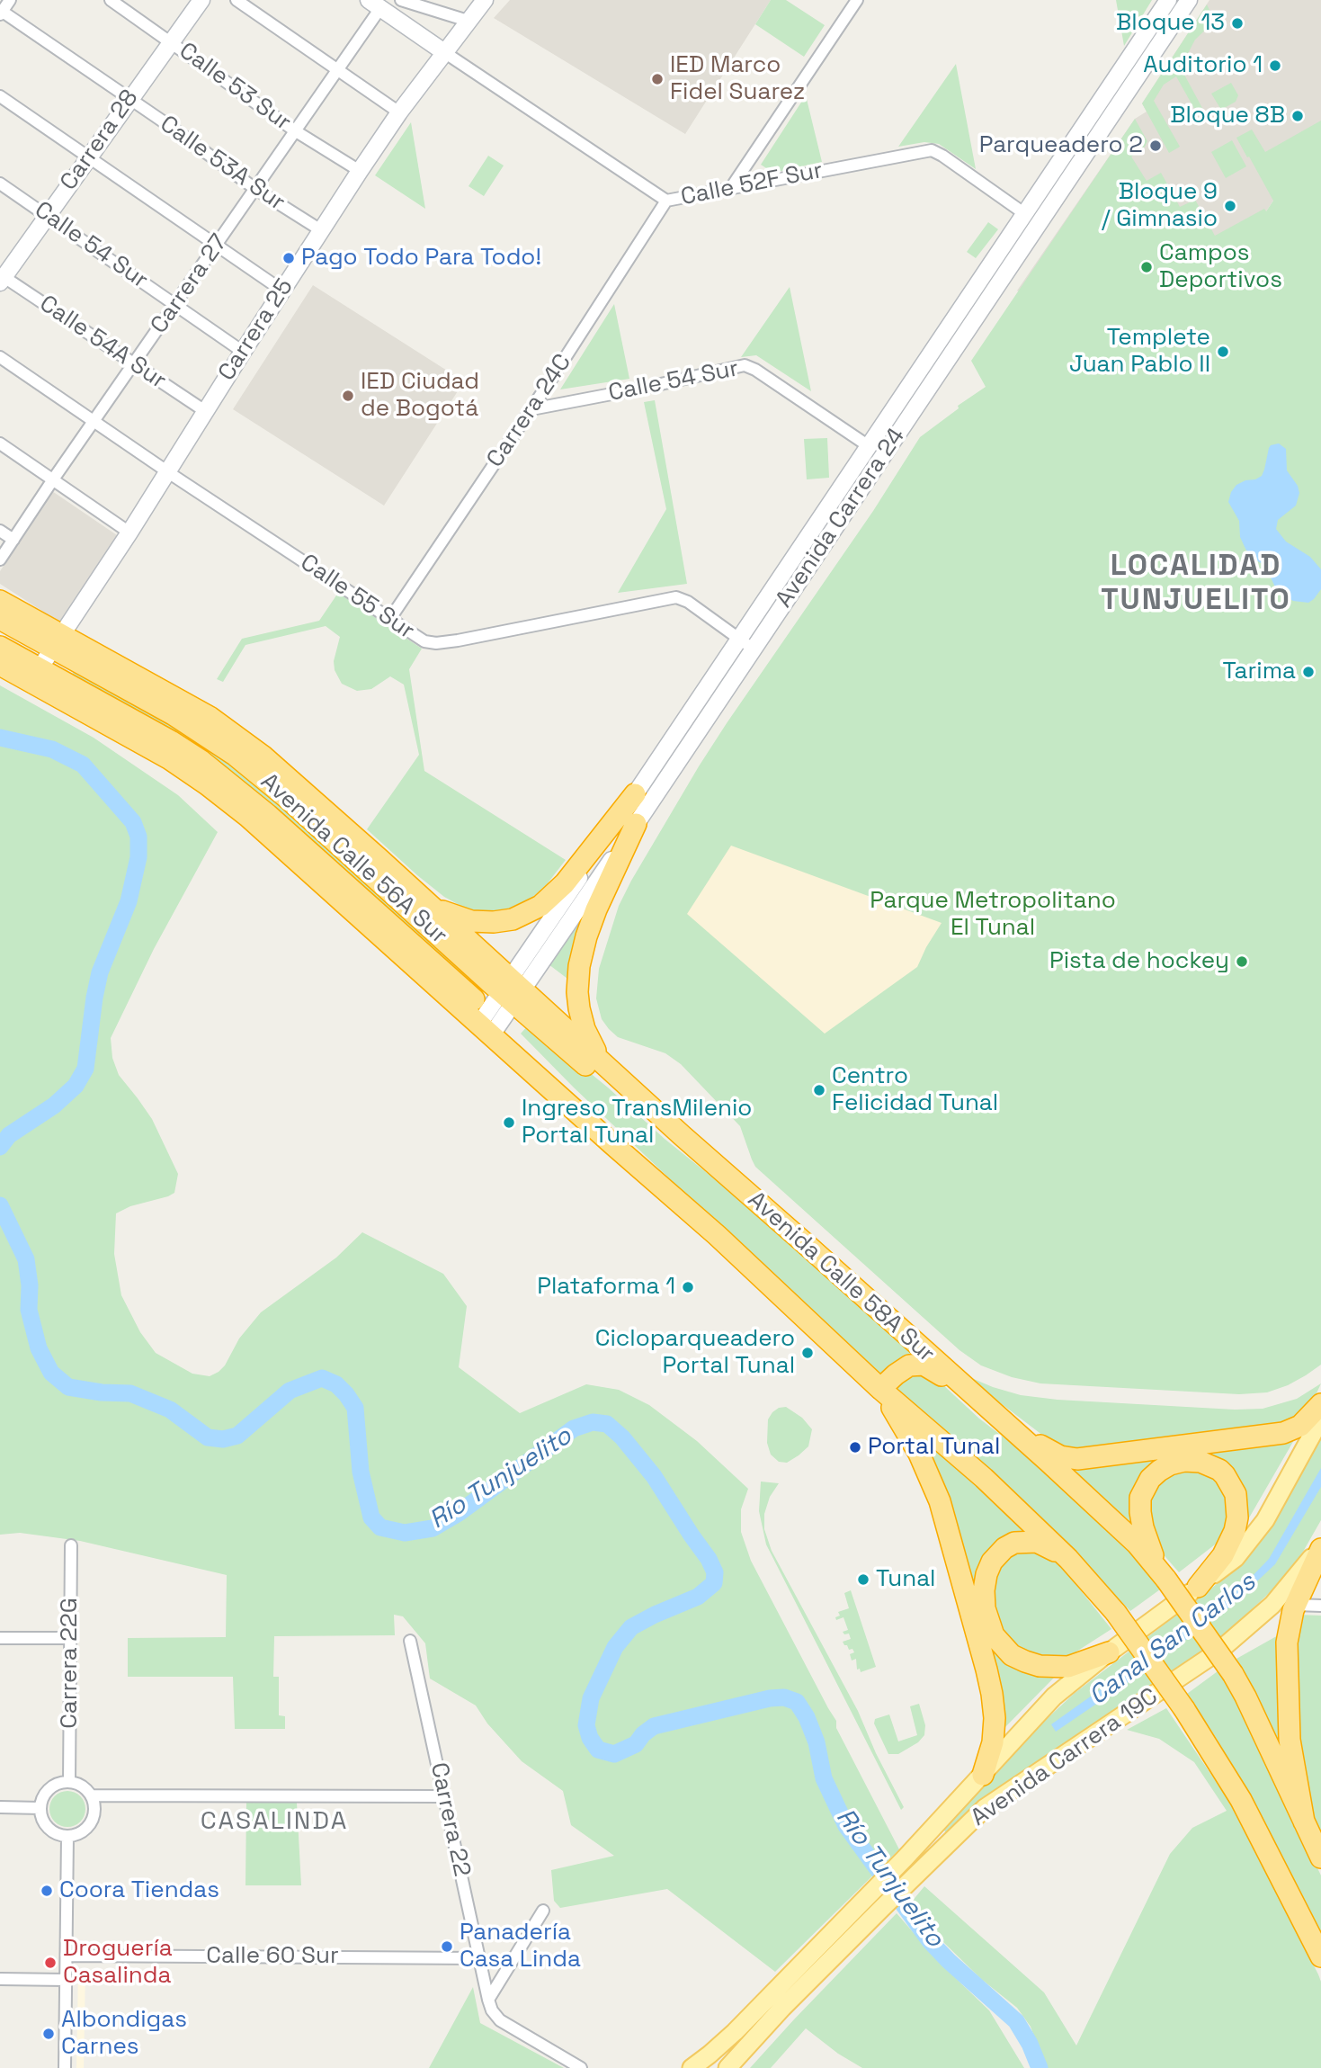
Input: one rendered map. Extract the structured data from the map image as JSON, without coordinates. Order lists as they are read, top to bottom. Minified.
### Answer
{"streets":{"highway":["Avenida Calle 56A Sur","Avenida Calle 58A Sur"],"main road":["Carrera 28","Calle 52F Sur","Carrera 25","Avenida Carrera 24","Avenida Carrera 19C"],"street":["Calle 53 Sur","Calle 53A Sur","Calle 54 Sur","Carrera 27","Calle 54A Sur","Carrera 24C","Calle 55 Sur","Carrera 22G","Carrera 22","Calle 60 Sur"]},"crossings":[["Calle 53 Sur","Carrera 28"],["Calle 53 Sur","Carrera 27"],["Calle 53 Sur","Carrera 25"],["Carrera 28","Calle 53A Sur"],["Carrera 28","Calle 54 Sur"],["Carrera 28","Calle 54A Sur"],["Calle 53A Sur","Carrera 27"],["Calle 53A Sur","Carrera 25"],["Calle 52F Sur","Carrera 27"],["Calle 52F Sur","Carrera 25"],["Calle 52F Sur","Carrera 24C"],["Calle 52F Sur","Avenida Carrera 24"],["Calle 54 Sur","Carrera 27"],["Calle 54 Sur","Carrera 25"],["Calle 54 Sur","Carrera 24C"],["Calle 54 Sur","Avenida Carrera 24"],["Carrera 27","Calle 54A Sur"],["Carrera 27","Calle 55 Sur"],["Carrera 25","Calle 54A Sur"],["Carrera 25","Calle 55 Sur"],["Carrera 25","Avenida Calle 56A Sur"],["Carrera 24C","Calle 55 Sur"],["Avenida Carrera 24","Calle 55 Sur"],["Avenida Carrera 24","Avenida Calle 56A Sur"],["Avenida Carrera 24","Avenida Calle 58A Sur"],["Avenida Calle 56A Sur","Avenida Calle 58A Sur"],["Carrera 22","Calle 60 Sur"]],"districts":["LOCALIDAD TUNJUELITO","CASALINDA"],"water":["Río Tunjuelito","Canal San Carlos"],"parks":["Parque Metropolitano El Tunal"],"places":["Bloque 13","Auditorio 1","IED Marco Fidel Suarez","Bloque 8B","Parqueadero 2","Bloque 9 / Gimnasio","Pago Todo Para Todo!","Campos Deportivos","Templete Juan Pablo II","IED Ciudad de Bogotá","Tarima","Pista de hockey","Centro Felicidad Tunal","Ingreso TransMilenio Portal Tunal","Plataforma 1","Cicloparqueadero Portal Tunal","Portal Tunal","Tunal","Coora Tiendas","Panadería Casa Linda","Droguería Casalinda","Albondigas Carnes"]}
